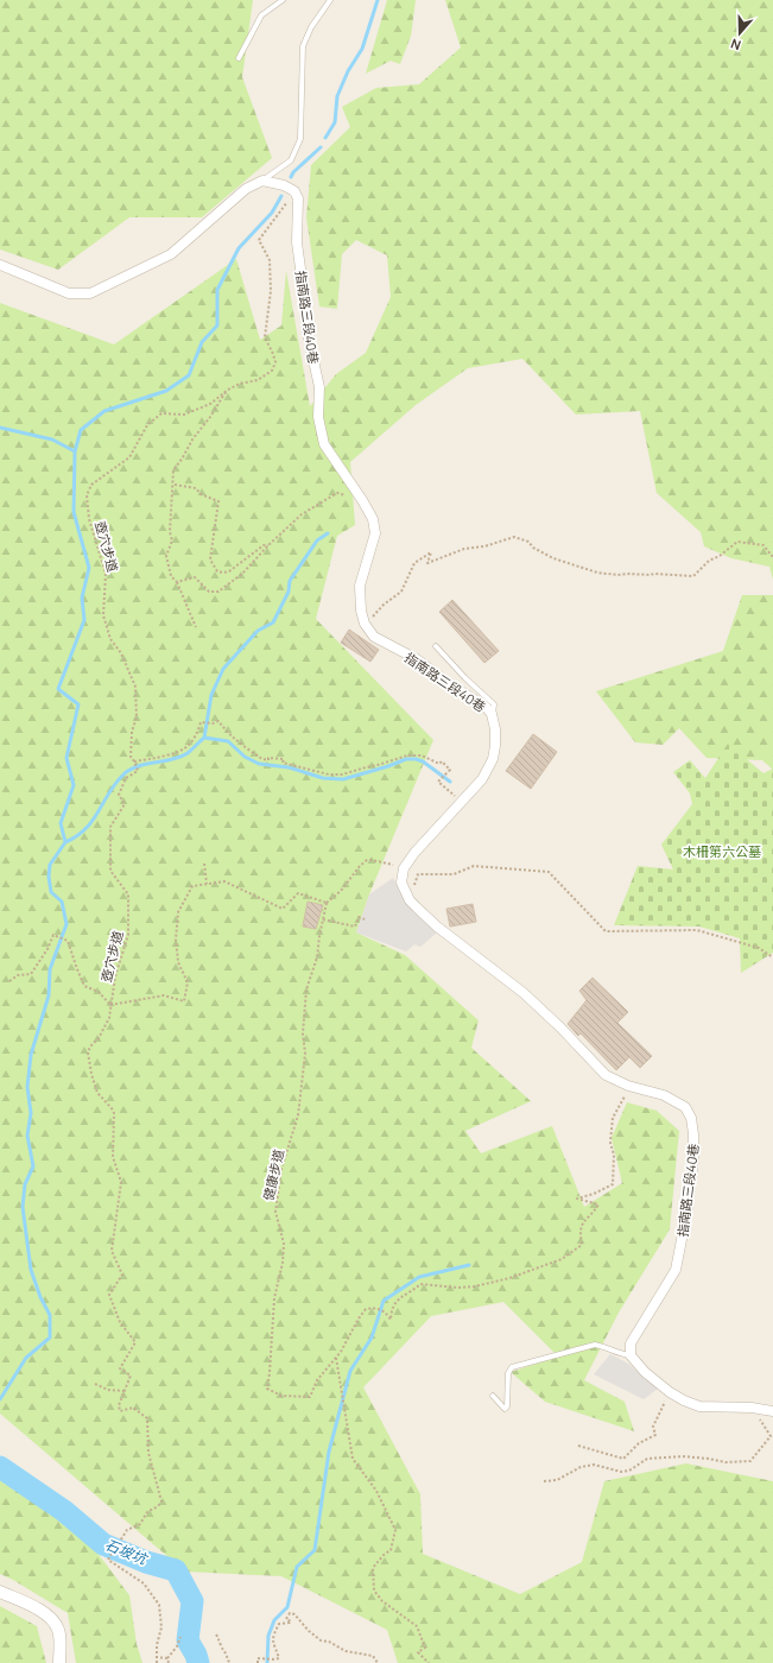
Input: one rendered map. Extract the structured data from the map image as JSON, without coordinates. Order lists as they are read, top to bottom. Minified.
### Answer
{"streets":{"street":["指南路三段40巷"],"path":["壺穴步道","健康步道"]},"crossings":[["指南路三段40巷","壺穴步道"],["指南路三段40巷","健康步道"]],"water":["石坡坑"],"parks":["木柵第六公墓"],"north":"bottom"}
